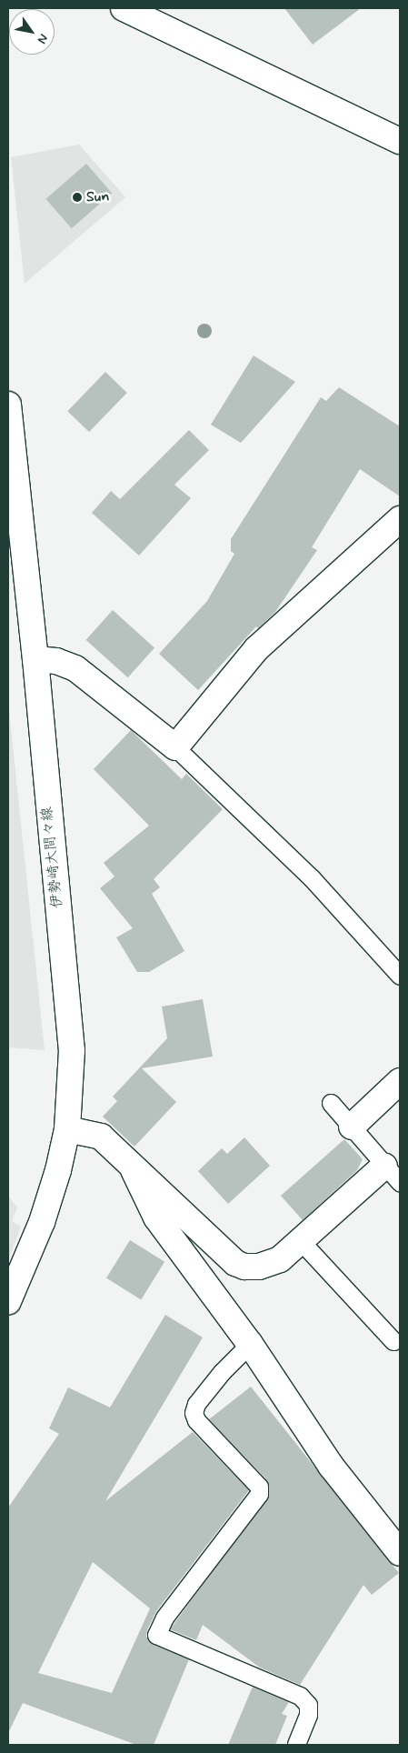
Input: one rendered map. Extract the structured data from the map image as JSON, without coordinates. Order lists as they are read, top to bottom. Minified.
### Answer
{"streets":{"street":["伊勢崎大間々線"]},"places":["Sun"],"north":"bottom right"}
